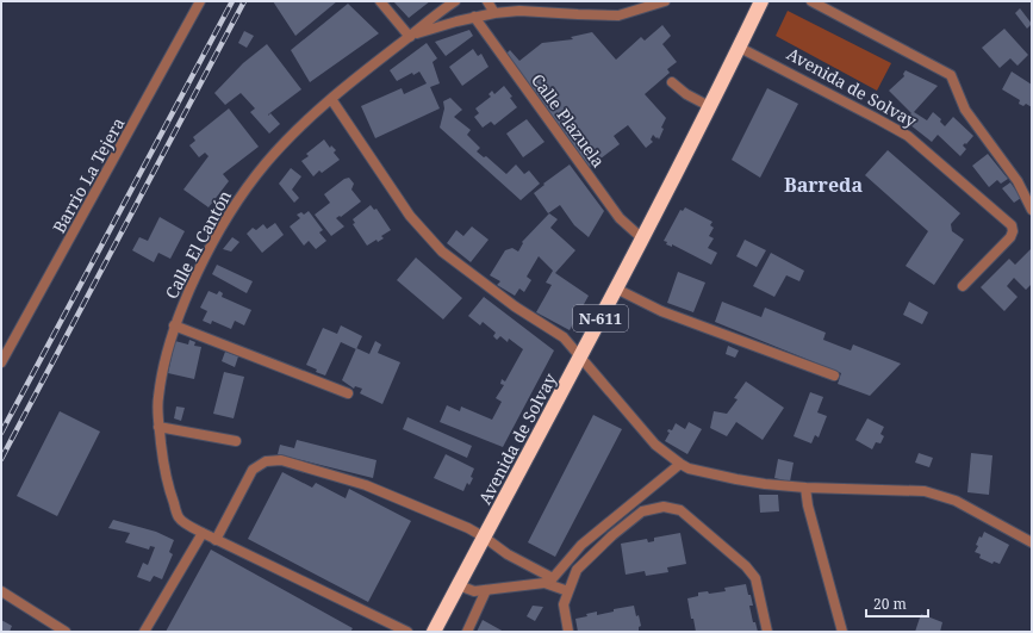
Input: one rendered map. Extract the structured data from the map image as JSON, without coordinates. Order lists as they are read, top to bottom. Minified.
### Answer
{"streets":{"highway":["Avenida de Solvay","N-611"],"street":["Calle Plazuela","Barrio La Tejera","Calle El Cantón"]},"crossings":[["Avenida de Solvay","Calle Plazuela"]],"districts":["Barreda"],"scale_bar":"20 m"}
